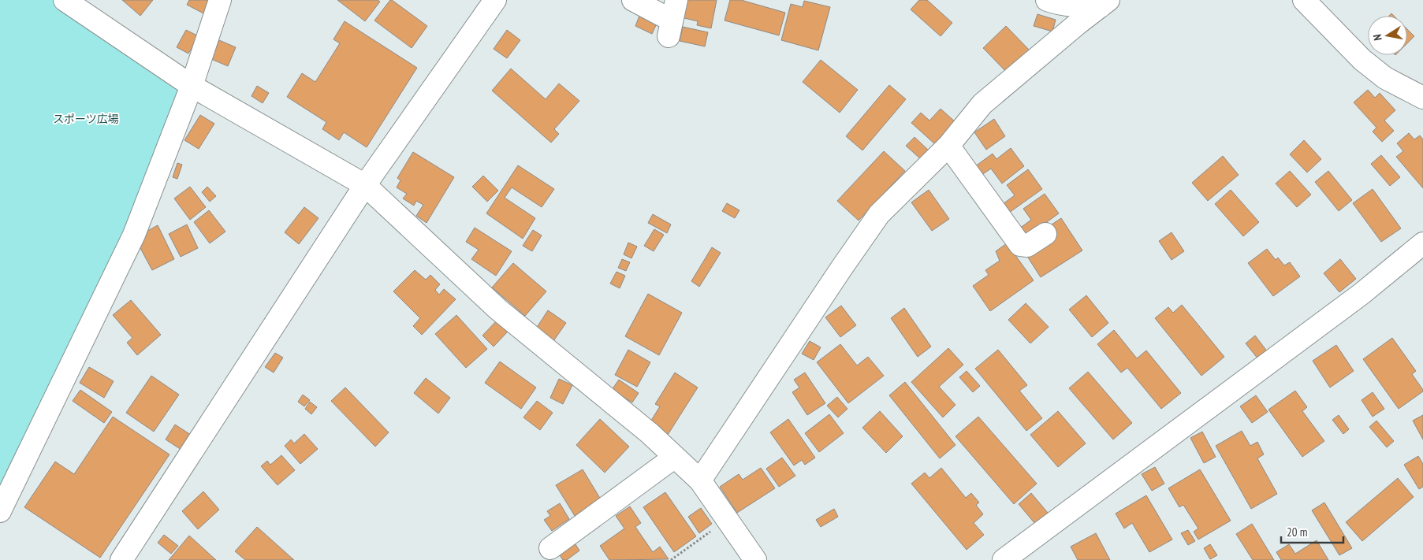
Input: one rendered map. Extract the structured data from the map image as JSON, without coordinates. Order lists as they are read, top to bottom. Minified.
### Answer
{"parks":["スポーツ広場"],"scale_bar":"20 m","north":"left"}
